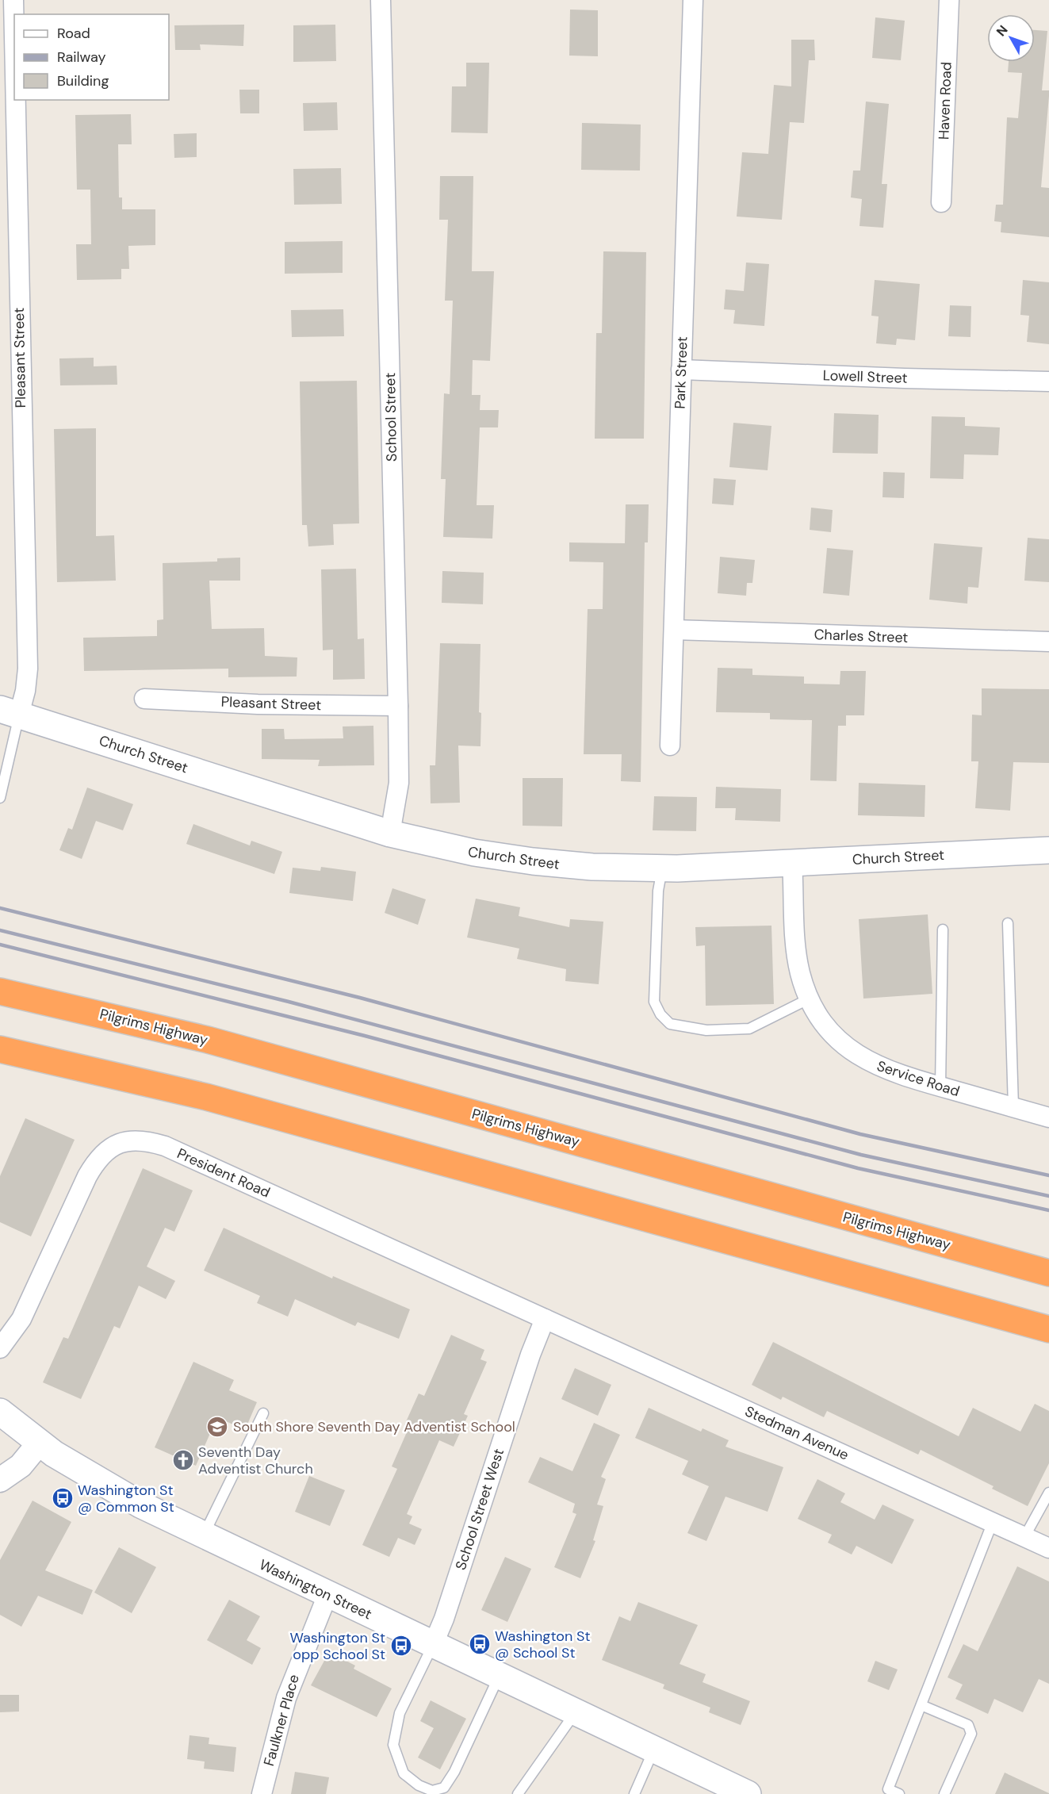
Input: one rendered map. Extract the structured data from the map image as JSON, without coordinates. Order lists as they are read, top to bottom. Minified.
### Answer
{"streets":{"highway":["Pilgrims Highway"],"main road":["Church Street","Washington Street"],"street":["Haven Road","Pleasant Street","Park Street","Lowell Street","School Street","Charles Street","Service Road","President Road","Stedman Avenue","School Street West","Faulkner Place"]},"crossings":[["Pleasant Street","School Street"],["Pleasant Street","Church Street"],["Park Street","Lowell Street"],["Park Street","Charles Street"],["School Street","Church Street"],["Church Street","Service Road"],["President Road","Stedman Avenue"],["President Road","School Street West"],["Stedman Avenue","School Street West"],["School Street West","Washington Street"],["Washington Street","Faulkner Place"]],"places":{"school or university":["South Shore Seventh Day Adventist School"],"church":["Seventh Day Adventist Church"],"bus stop":["Washington St @ Common St","Washington St @ School St","Washington St opp School St"]},"legend":["Road","Railway","Building"],"north":"top left"}
